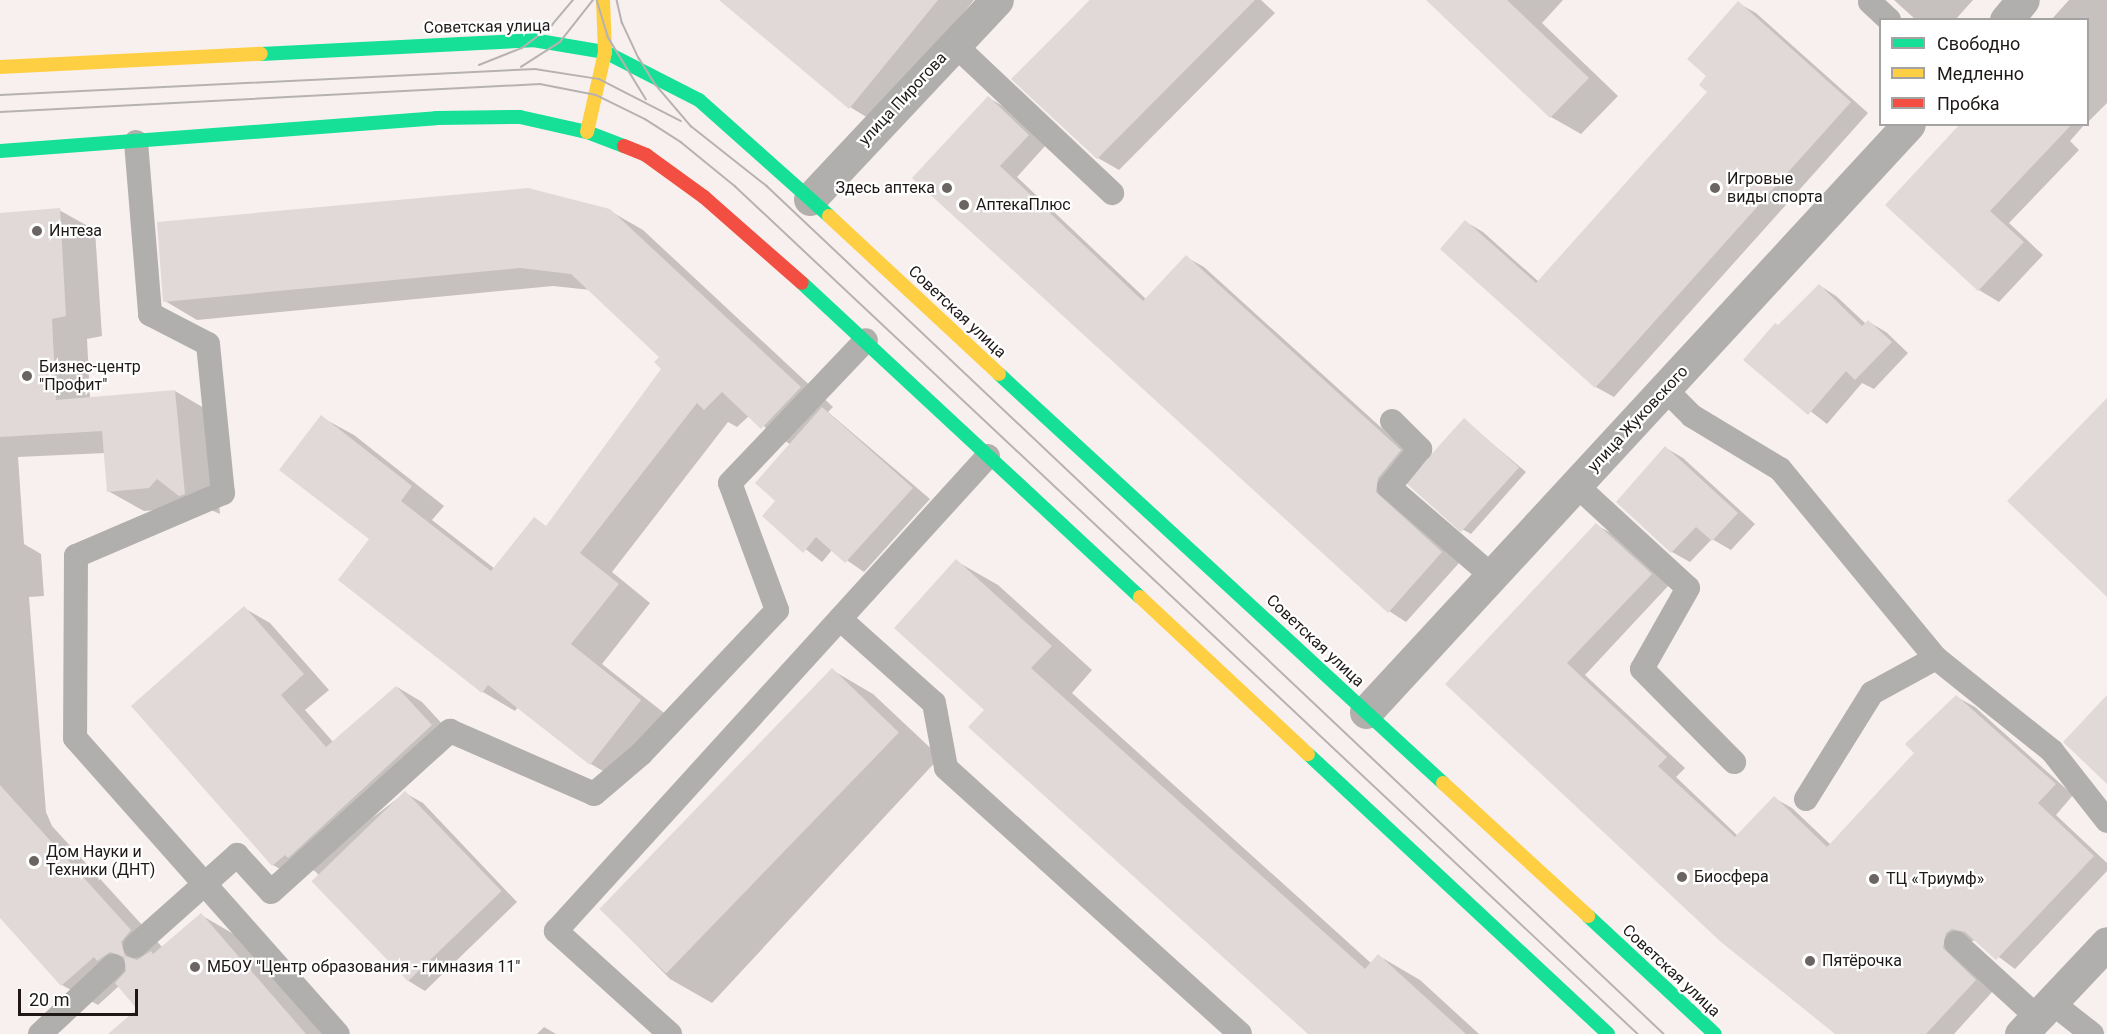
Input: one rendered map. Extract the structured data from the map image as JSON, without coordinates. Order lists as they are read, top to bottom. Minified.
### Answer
{"streets":{"main road":["Советская улица"],"street":["улица Пирогова","улица Жуковского"]},"crossings":[["Советская улица","улица Пирогова"],["Советская улица","улица Жуковского"]],"places":["Здесь аптека","Игровые виды спорта","АптекаПлюс","Интеза","Бизнес-центр \"Профит\"","Дом Науки и Техники (ДНТ)","Биосфера","ТЦ «Триумф»","Пятёрочка","МБОУ \"Центр образования - гимназия 11\""],"legend":["Свободно","Медленно","Пробка"],"scale_bar":"20 m"}
